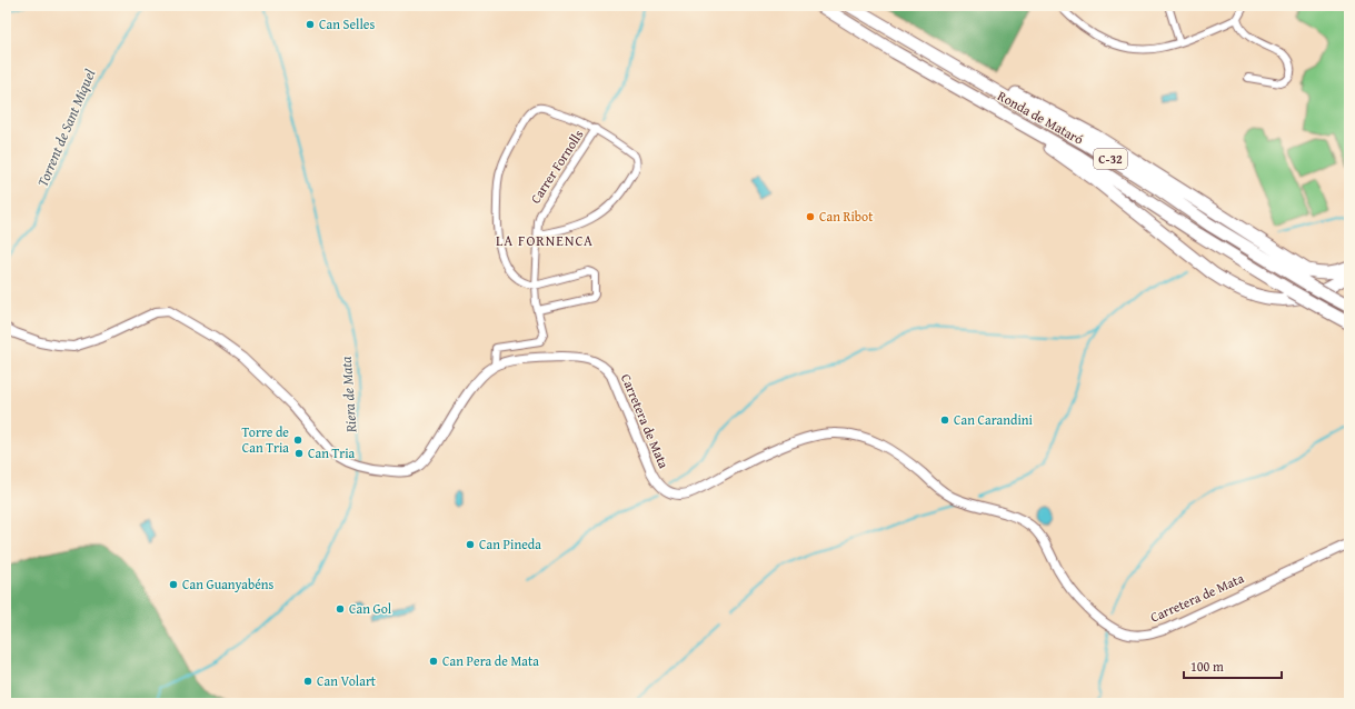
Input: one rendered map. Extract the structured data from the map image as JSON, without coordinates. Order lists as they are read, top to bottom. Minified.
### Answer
{"streets":{"highway":["Ronda de Mataró","C-32"],"street":["Carrer Fornolls","Carretera de Mata"]},"crossings":[["Carrer Fornolls","Carretera de Mata"]],"districts":["LA FORNENCA"],"water":["Torrent de Sant Miquel","Riera de Mata"],"places":["Can Selles","Can Ribot","Can Carandini","Torre de Can Tria","Can Tria","Can Pineda","Can Guanyabéns","Can Gol","Can Pera de Mata","Can Volart"],"scale_bar":"100 m"}
